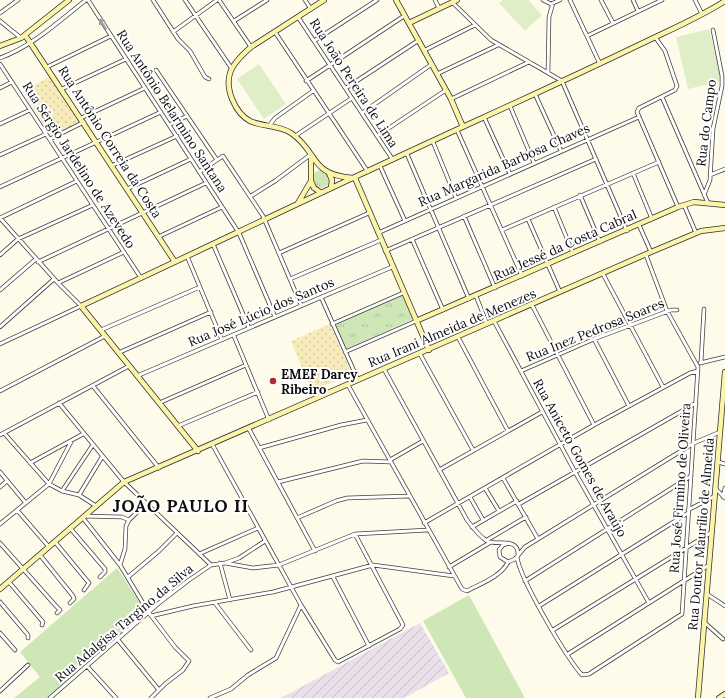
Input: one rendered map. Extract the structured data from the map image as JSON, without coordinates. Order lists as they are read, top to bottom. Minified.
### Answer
{"streets":{"street":["Rua João Pereira de Lima","Rua Antônio Belarmino Santana","Rua do Campo","Rua Antônio Correia da Costa","Rua Sérgio Jardelino de Azevedo","Rua Margarida Barbosa Chaves","Rua Jessé da Costa Cabral","Rua José Lúcio dos Santos","Rua Irani Almeida de Menezes","Rua Inez Pedrosa Soares","Rua Aniceto Gomes de Araújo","Rua José Firmino de Oliveira","Rua Doutor Maurílio de Almeida","Rua Adalgisa Targino da Silva"]},"crossings":[["Rua Antônio Belarmino Santana","Rua José Lúcio dos Santos"],["Rua Jessé da Costa Cabral","Rua José Firmino de Oliveira"],["Rua Irani Almeida de Menezes","Rua Aniceto Gomes de Araújo"],["Rua Irani Almeida de Menezes","Rua José Firmino de Oliveira"],["Rua Inez Pedrosa Soares","Rua Aniceto Gomes de Araújo"],["Rua Inez Pedrosa Soares","Rua José Firmino de Oliveira"]],"districts":["JOÃO PAULO II"],"places":["EMEF Darcy Ribeiro"]}
